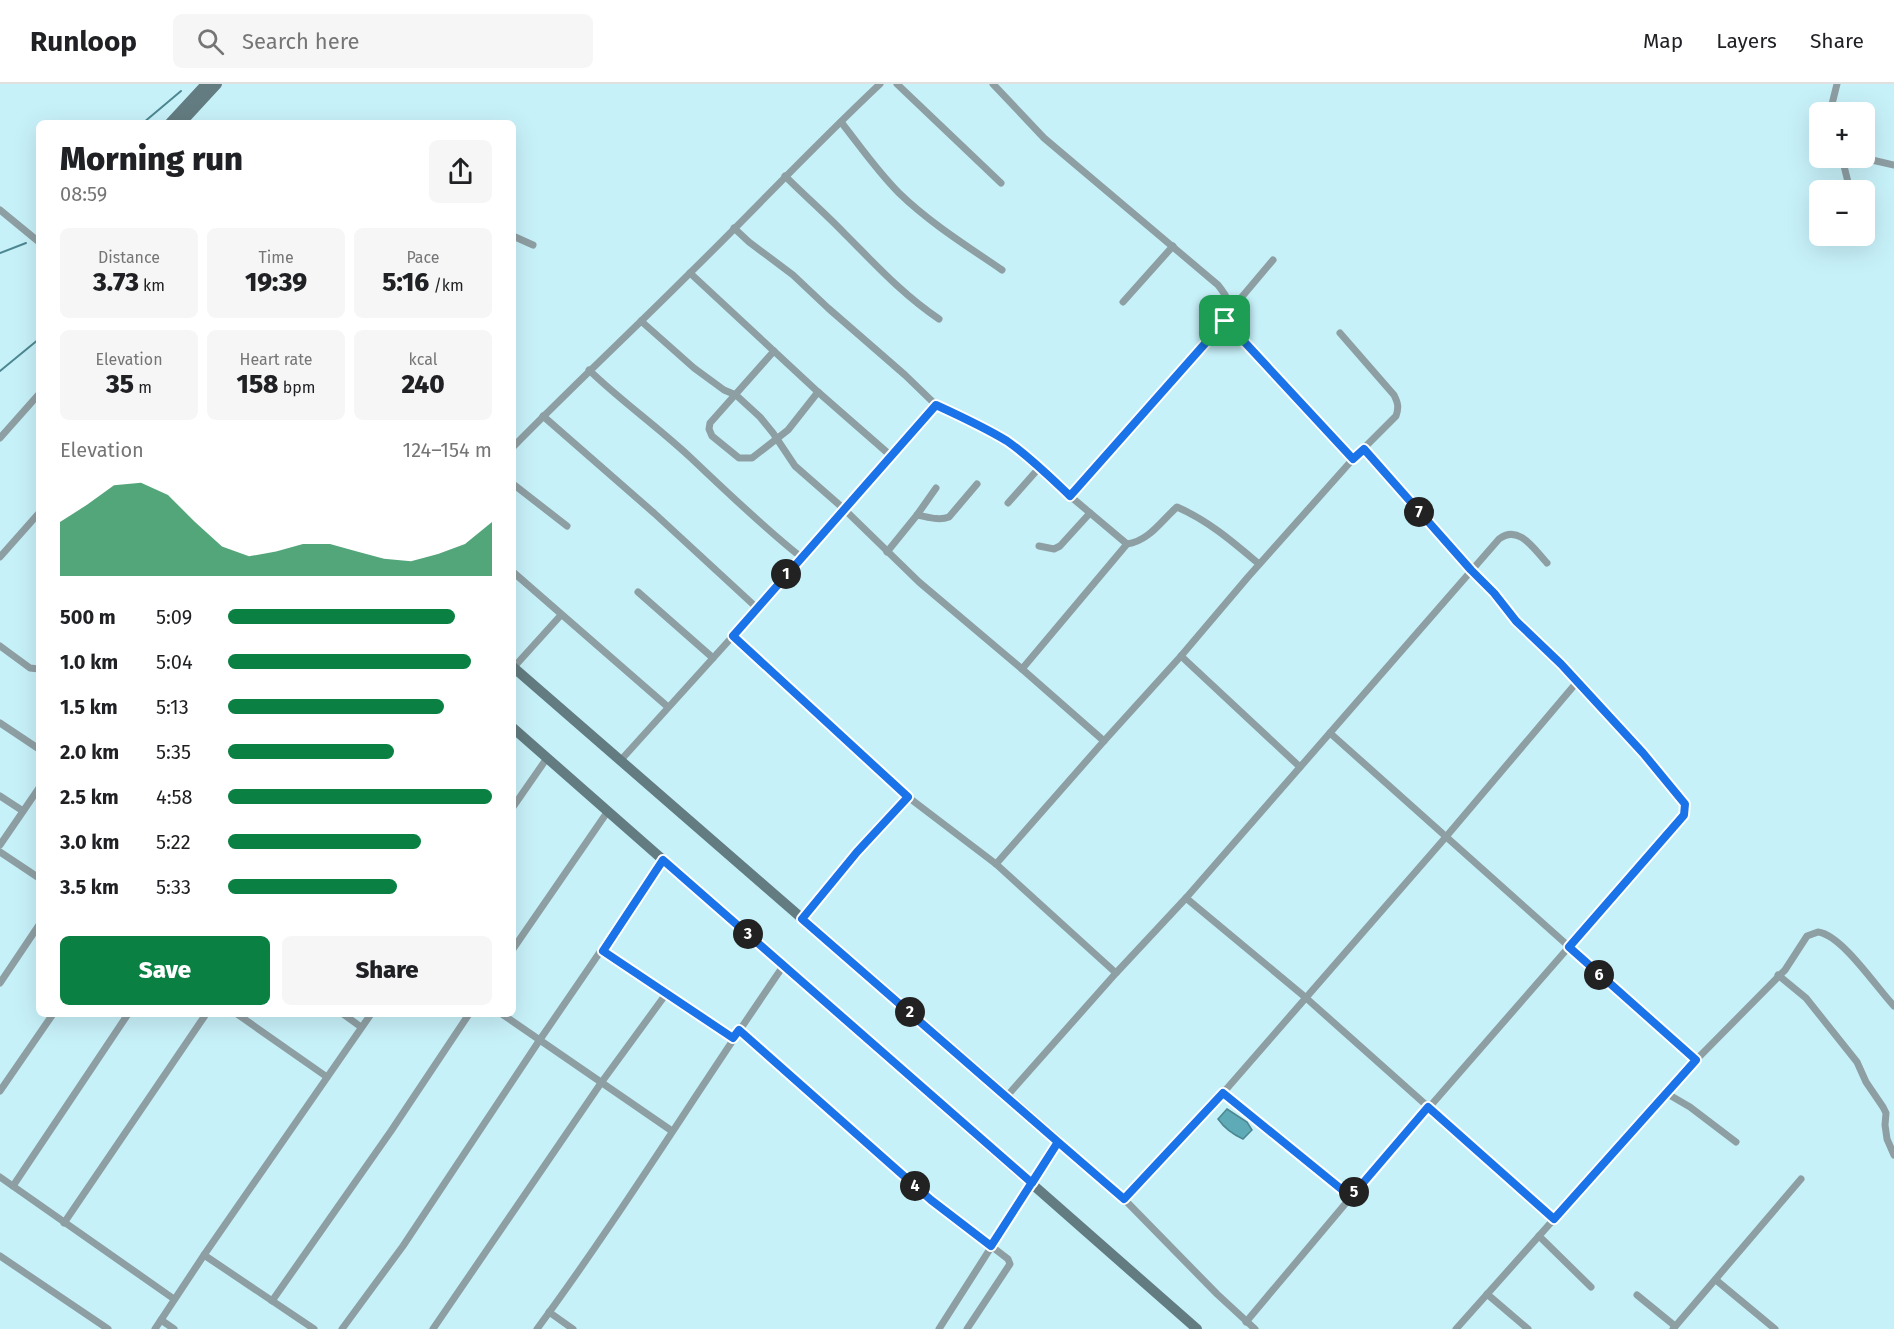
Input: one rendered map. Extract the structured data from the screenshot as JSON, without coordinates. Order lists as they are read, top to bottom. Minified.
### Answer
{"page":{"header":"Runloop","search":"Search here","nav":["Map","Layers","Share"],"map_buttons":["+","−"],"heading":["Morning run","08:59"],"stats":[["Distance","3.73 km"],["Time","19:39"],["Pace","5:16 /km"],["Elevation","35 m"],["Heart rate","158 bpm"],["kcal","240"]],"chart":["Elevation","124–154 m"],"pins":["7","1","3","6","2","4","5"],"list":[{"name":"500 m","note":"5:09"},{"name":"1.0 km","note":"5:04"},{"name":"1.5 km","note":"5:13"},{"name":"2.0 km","note":"5:35"},{"name":"2.5 km","note":"4:58"},{"name":"3.0 km","note":"5:22"},{"name":"3.5 km","note":"5:33"}],"buttons":["Save","Share"]}}
